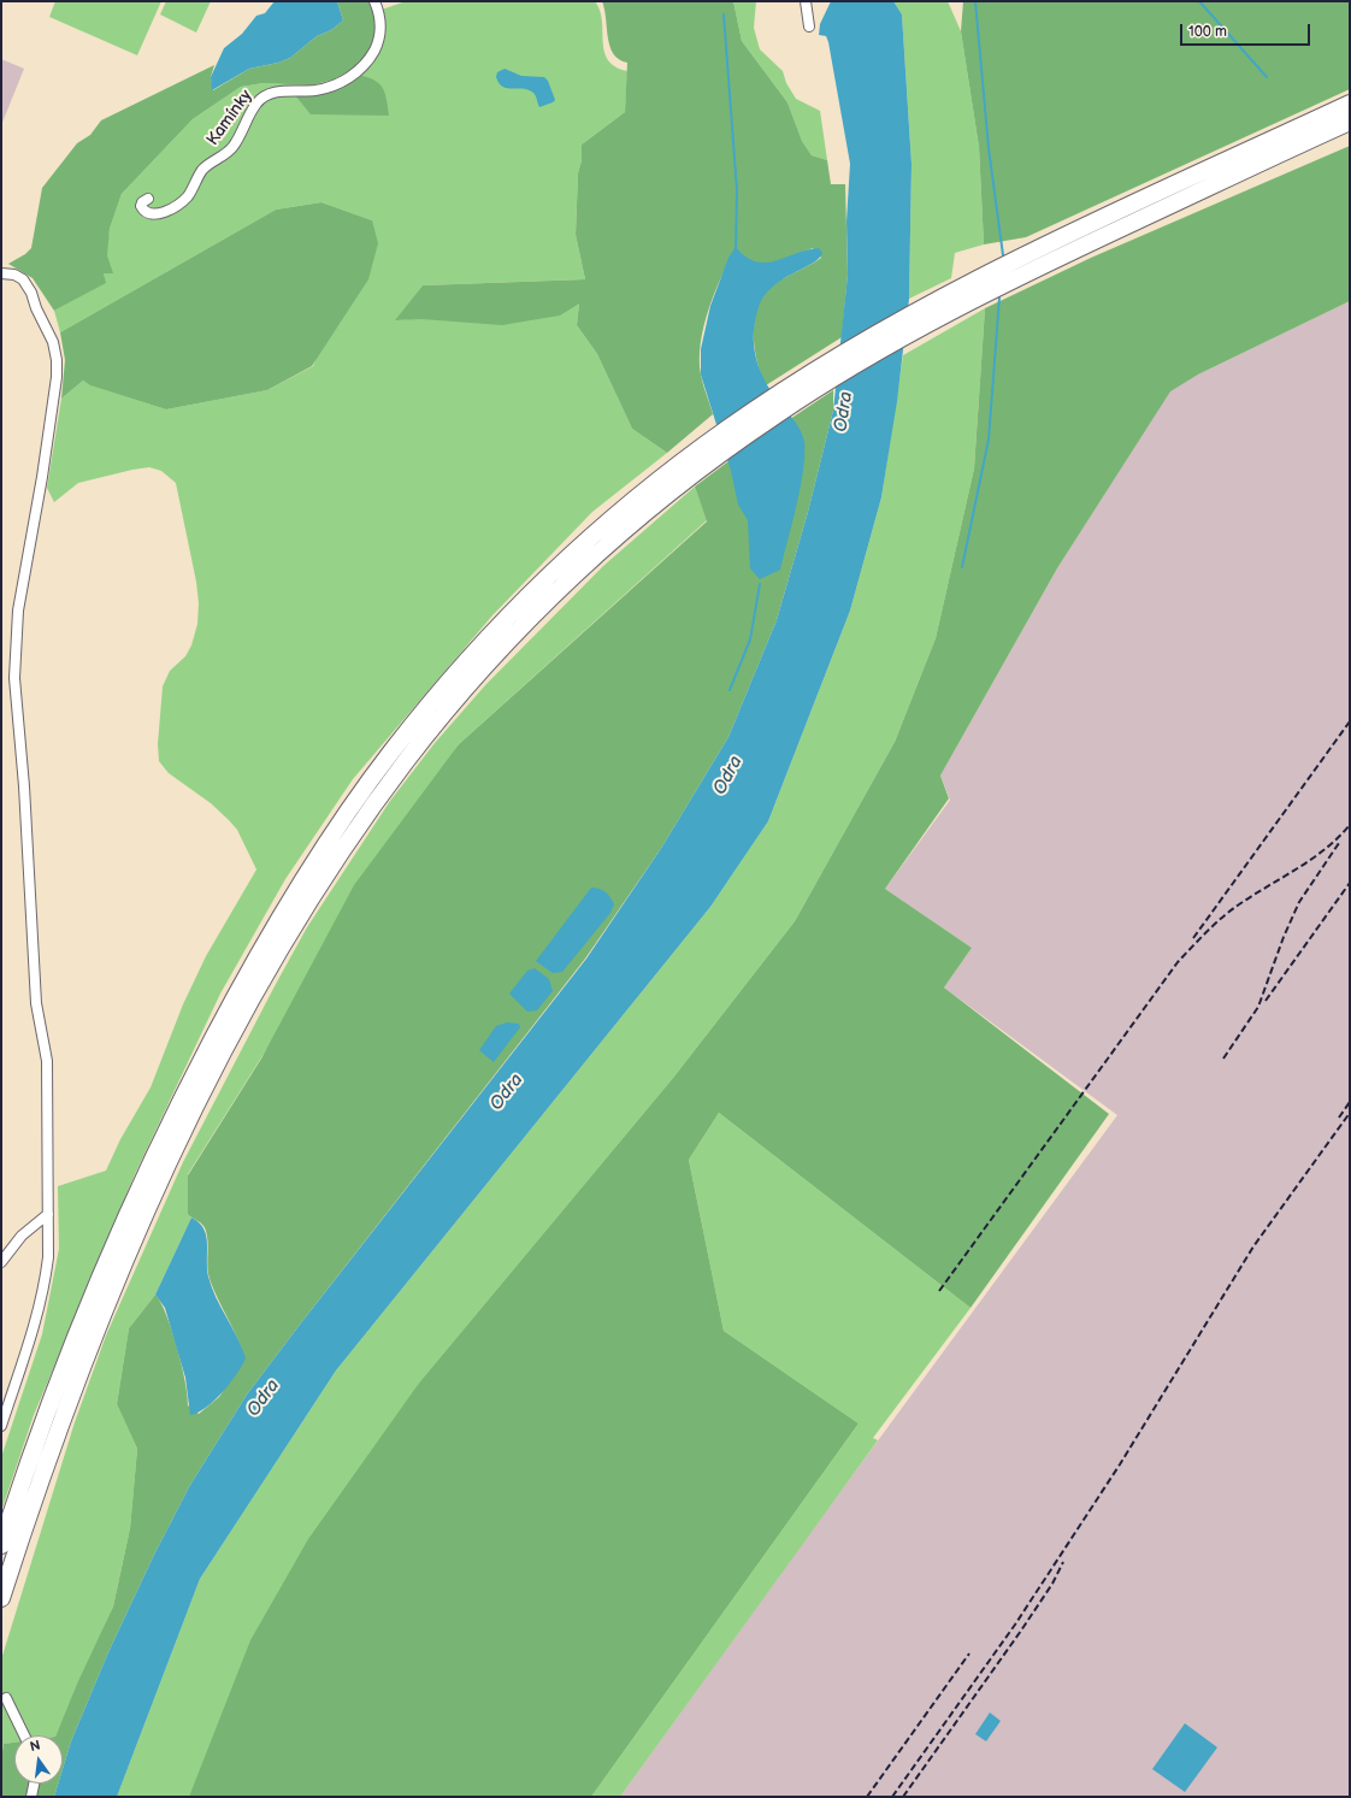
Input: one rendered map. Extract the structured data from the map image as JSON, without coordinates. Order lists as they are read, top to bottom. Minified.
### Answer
{"streets":{"street":["Kamínky"]},"water":["Odra"],"scale_bar":"100 m","north":"top"}
